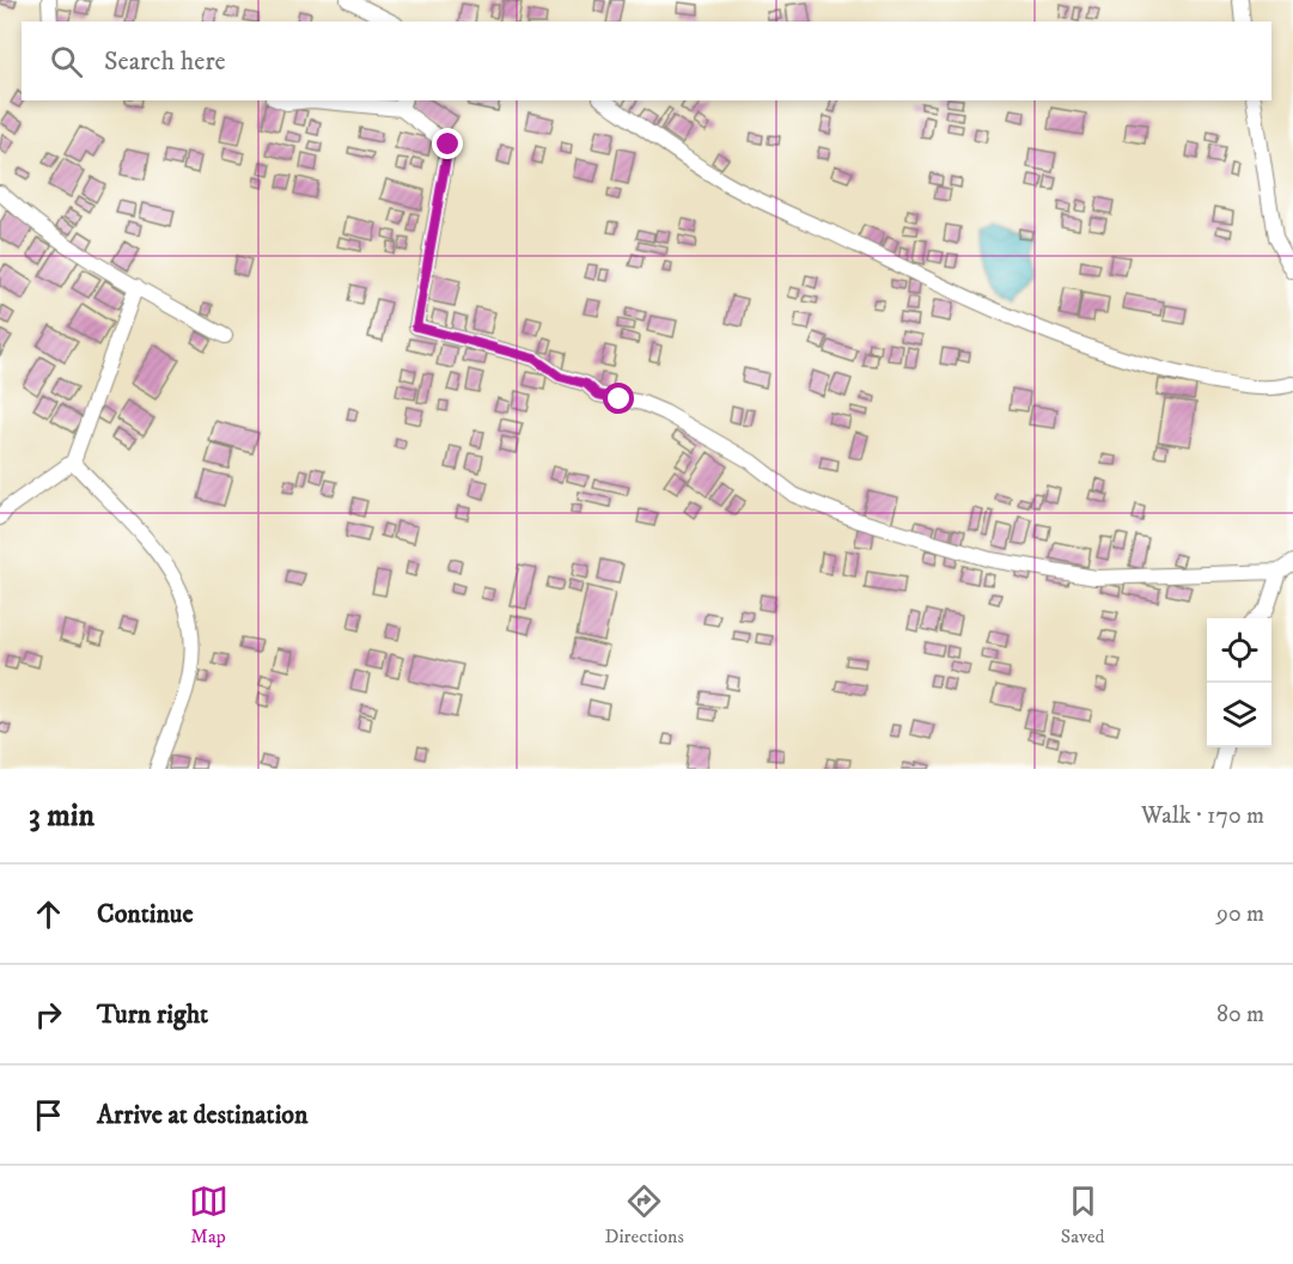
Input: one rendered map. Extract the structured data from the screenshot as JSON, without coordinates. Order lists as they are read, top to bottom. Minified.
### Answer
{"page":{"search":"Search here","heading":["3 min","Walk · 170 m"],"list":[["Continue","90 m"],["Turn right","80 m"],"Arrive at destination"],"nav":["Map","Directions","Saved"]}}
